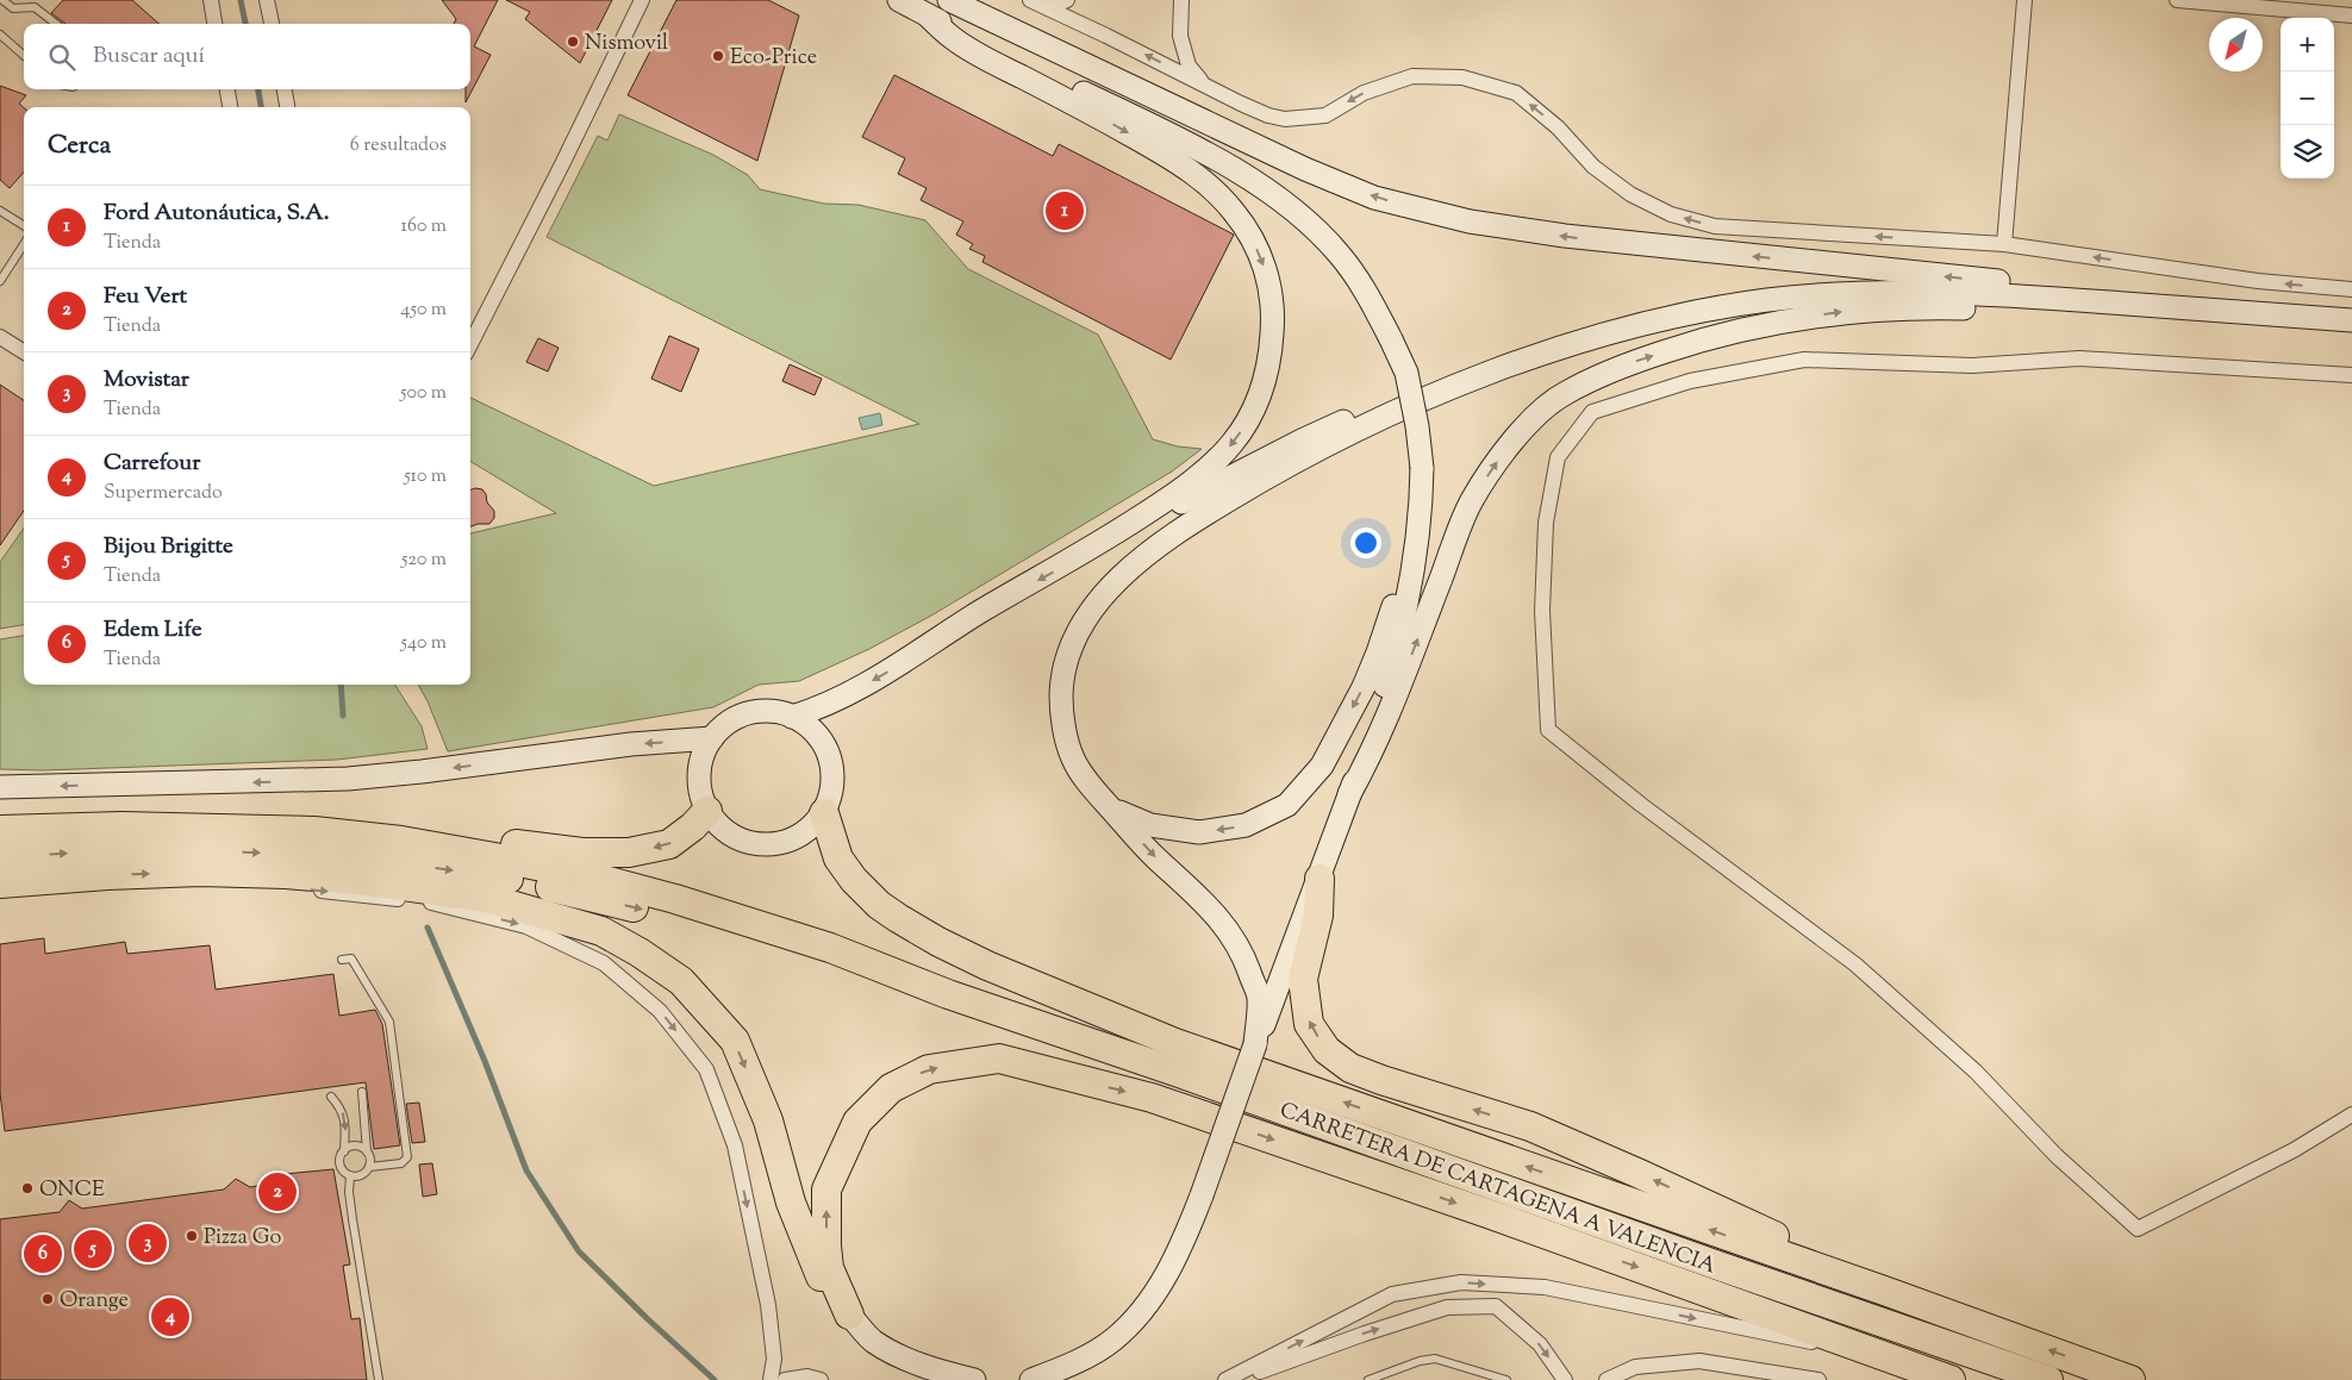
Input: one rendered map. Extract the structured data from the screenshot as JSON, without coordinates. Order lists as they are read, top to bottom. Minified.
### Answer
{"streets":{"highway":["CARRETERA DE CARTAGENA A VALENCIA"]},"places":["Nismovil","Eco-Price","ONCE","Pizza Go","Orange"],"north":"bottom left","page":{"map_buttons":["+","−"],"search":"Buscar aquí","heading":["Cerca","6 resultados"],"list":[{"mark":"1","name":"Ford Autonáutica, S.A.","note":"Tienda","value":"160 m"},{"mark":"2","name":"Feu Vert","note":"Tienda","value":"450 m"},{"mark":"3","name":"Movistar","note":"Tienda","value":"500 m"},{"mark":"4","name":"Carrefour","note":"Supermercado","value":"510 m"},{"mark":"5","name":"Bijou Brigitte","note":"Tienda","value":"520 m"},{"mark":"6","name":"Edem Life","note":"Tienda","value":"540 m"}],"pins":["1","2","3","5","6","4"]}}
